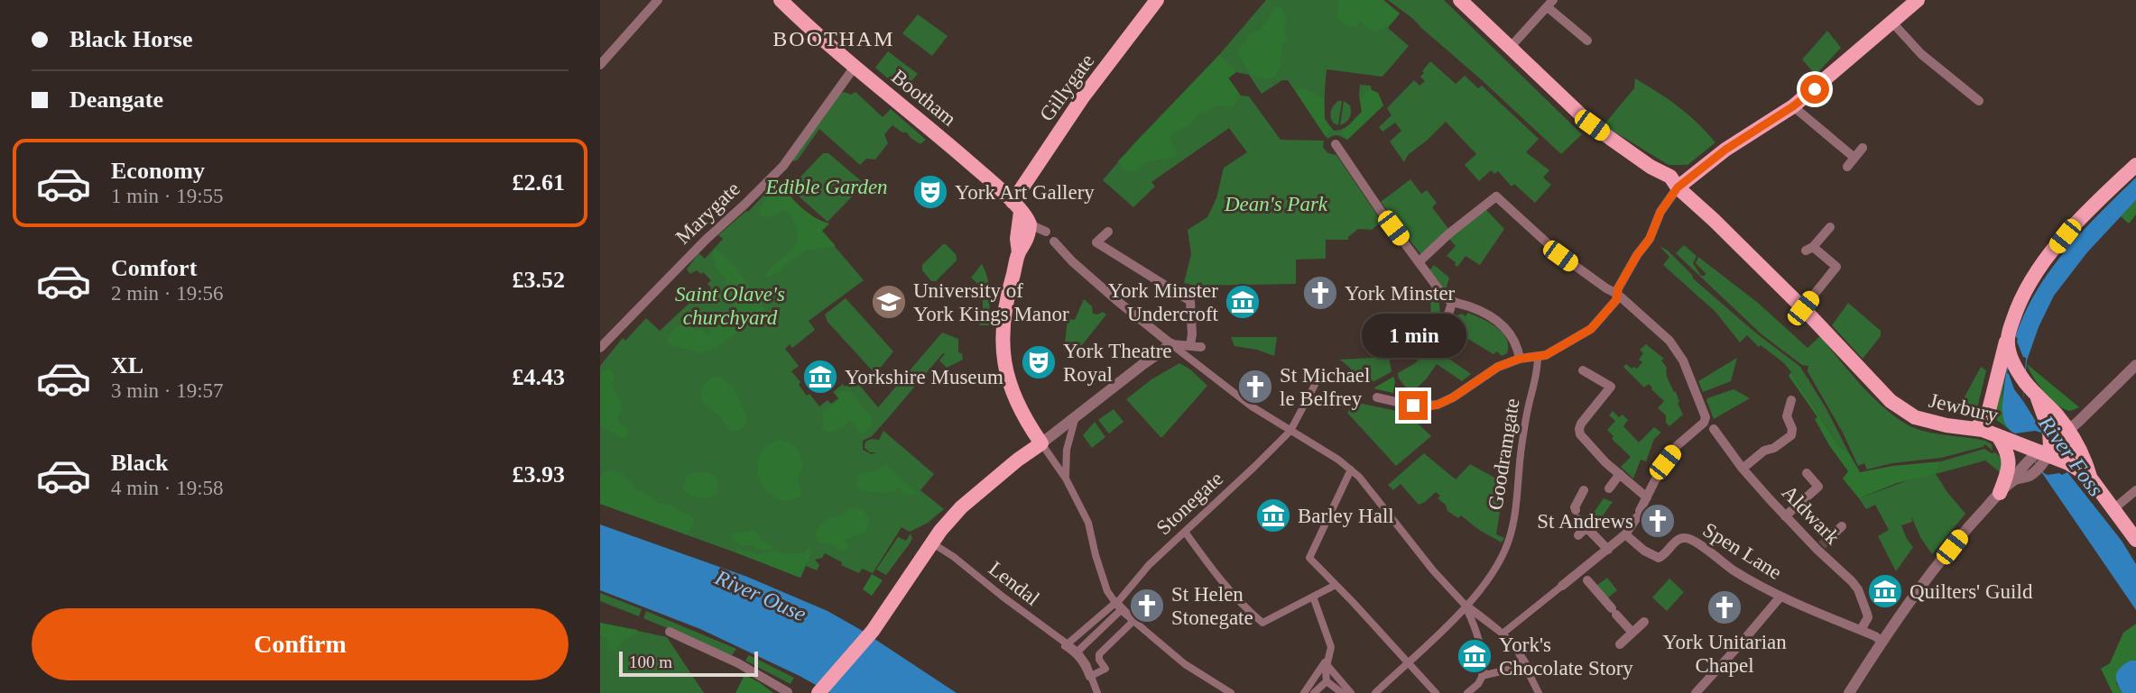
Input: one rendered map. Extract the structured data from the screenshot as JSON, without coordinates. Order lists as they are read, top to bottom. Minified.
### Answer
{"streets":{"main road":["Gillygate","Bootham","Jewbury"],"street":["Marygate","Goodramgate","Stonegate","Aldwark","Spen Lane","Lendal"]},"crossings":[["Gillygate","Bootham"],["Bootham","Marygate"]],"districts":["BOOTHAM"],"water":["River Foss","River Ouse"],"parks":["Edible Garden","Dean's Park","Saint Olave's churchyard"],"places":{"theatre":["York Art Gallery","York Theatre Royal"],"church":["York Minster","St Michael le Belfrey","St Andrews","St Helen Stonegate","York Unitarian Chapel"],"school or university":["University of York Kings Manor"],"museum":["York Minster Undercroft","Yorkshire Museum","Barley Hall","Quilters' Guild","York's Chocolate Story"]},"scale_bar":"100 m","page":{"banner":["Black Horse","Deangate"],"list":[{"name":"Economy","note":"1 min · 19:55","value":"£2.61"},{"name":"Comfort","note":"2 min · 19:56","value":"£3.52"},{"name":"XL","note":"3 min · 19:57","value":"£4.43"},{"name":"Black","note":"4 min · 19:58","value":"£3.93"}],"bubble":"1 min","buttons":"Confirm","scale":"100 m"}}
